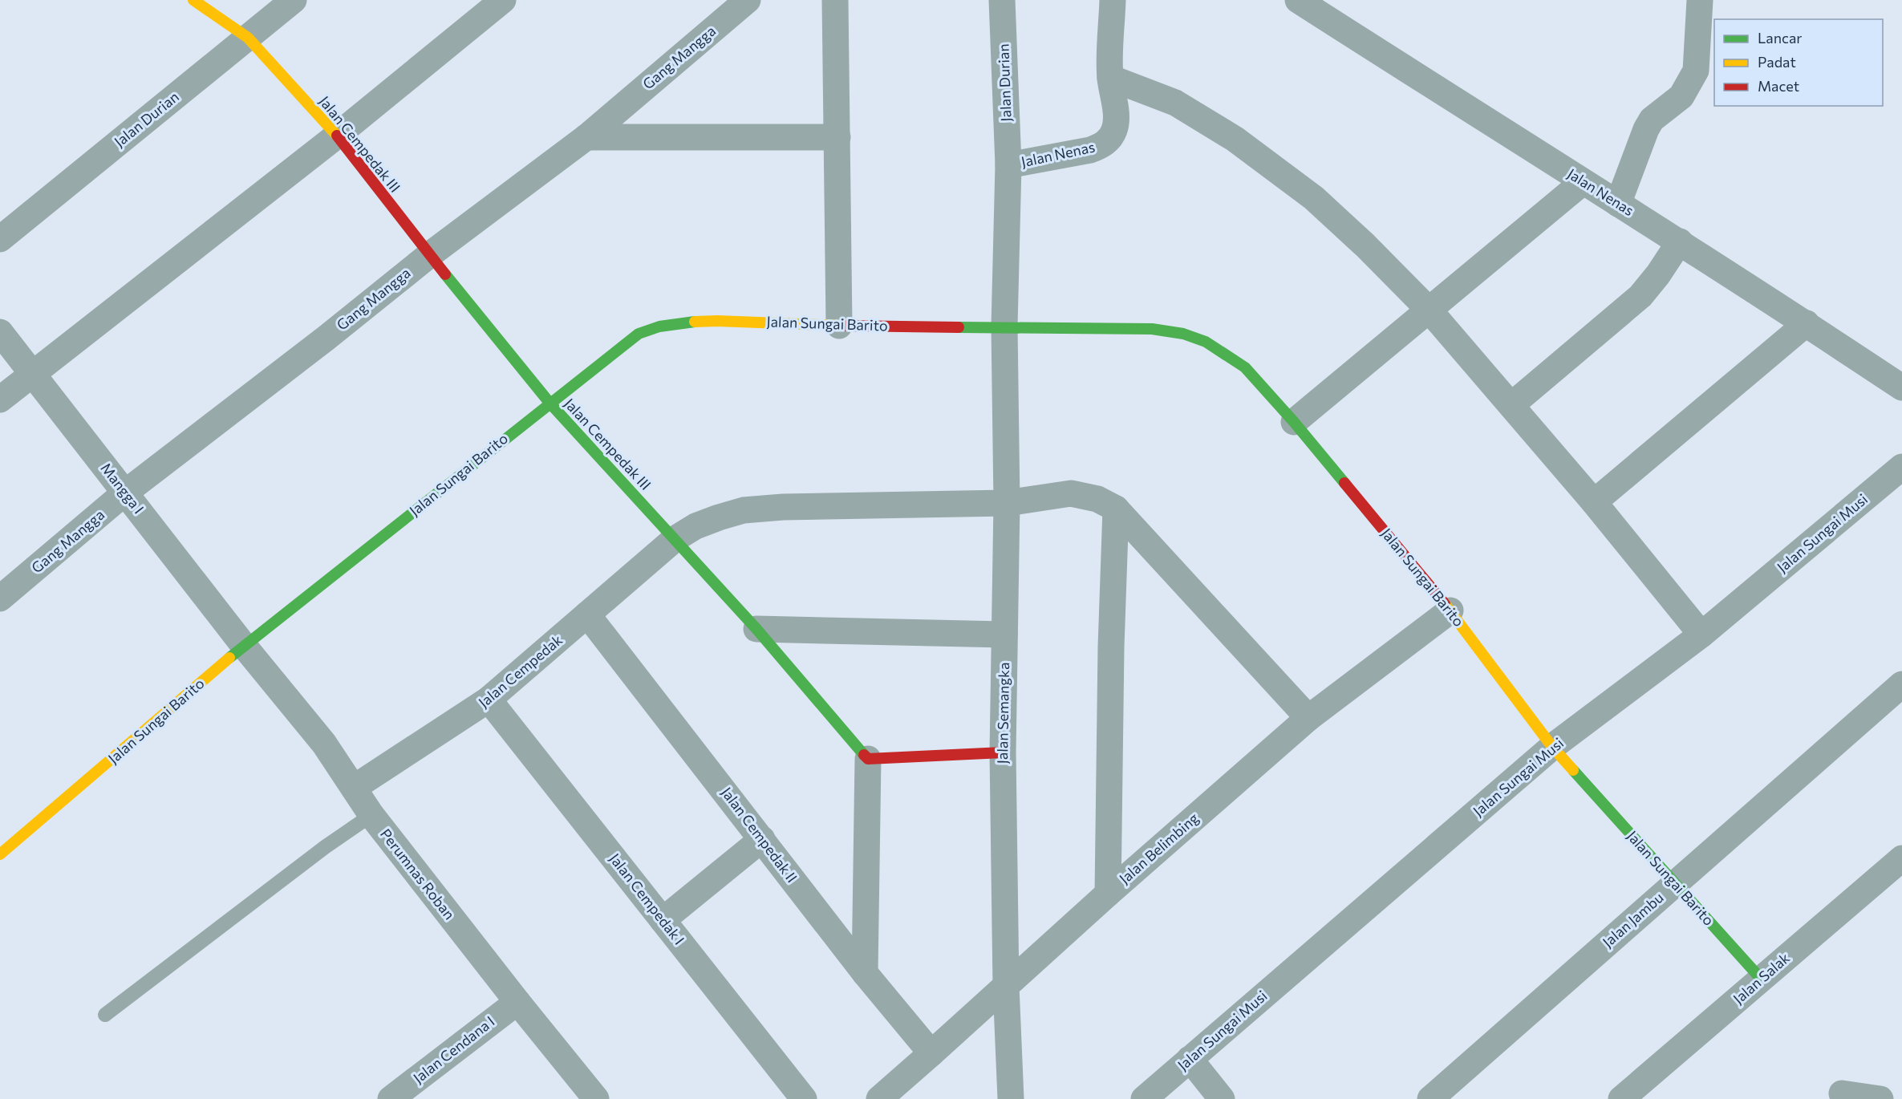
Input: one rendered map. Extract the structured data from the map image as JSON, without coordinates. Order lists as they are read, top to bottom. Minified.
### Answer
{"streets":{"street":["Gang Mangga","Jalan Durian","Jalan Cempedak III","Jalan Nenas","Jalan Sungai Barito","Mangga I","Jalan Sungai Musi","Jalan Cempedak","Jalan Semangka","Jalan Cempedak II","Jalan Belimbing","Perumnas Roban","Jalan Cempedak I","Jalan Jambu","Jalan Salak","Jalan Cendana I"]},"crossings":[["Gang Mangga","Jalan Cempedak III"],["Gang Mangga","Mangga I"],["Jalan Durian","Jalan Cempedak III"],["Jalan Durian","Jalan Nenas"],["Jalan Cempedak III","Jalan Sungai Barito"],["Jalan Cempedak III","Jalan Cempedak"],["Jalan Sungai Barito","Mangga I"],["Jalan Sungai Barito","Jalan Sungai Musi"],["Jalan Sungai Barito","Jalan Semangka"],["Jalan Sungai Barito","Jalan Belimbing"],["Jalan Sungai Barito","Perumnas Roban"],["Jalan Sungai Barito","Jalan Jambu"],["Jalan Sungai Barito","Jalan Salak"],["Mangga I","Perumnas Roban"],["Jalan Cempedak","Jalan Semangka"],["Jalan Cempedak","Jalan Cempedak II"],["Jalan Cempedak","Perumnas Roban"],["Jalan Cempedak","Jalan Cempedak I"],["Jalan Semangka","Jalan Belimbing"],["Jalan Cempedak II","Jalan Belimbing"],["Perumnas Roban","Jalan Cendana I"]],"legend":["Lancar","Padat","Macet"]}
